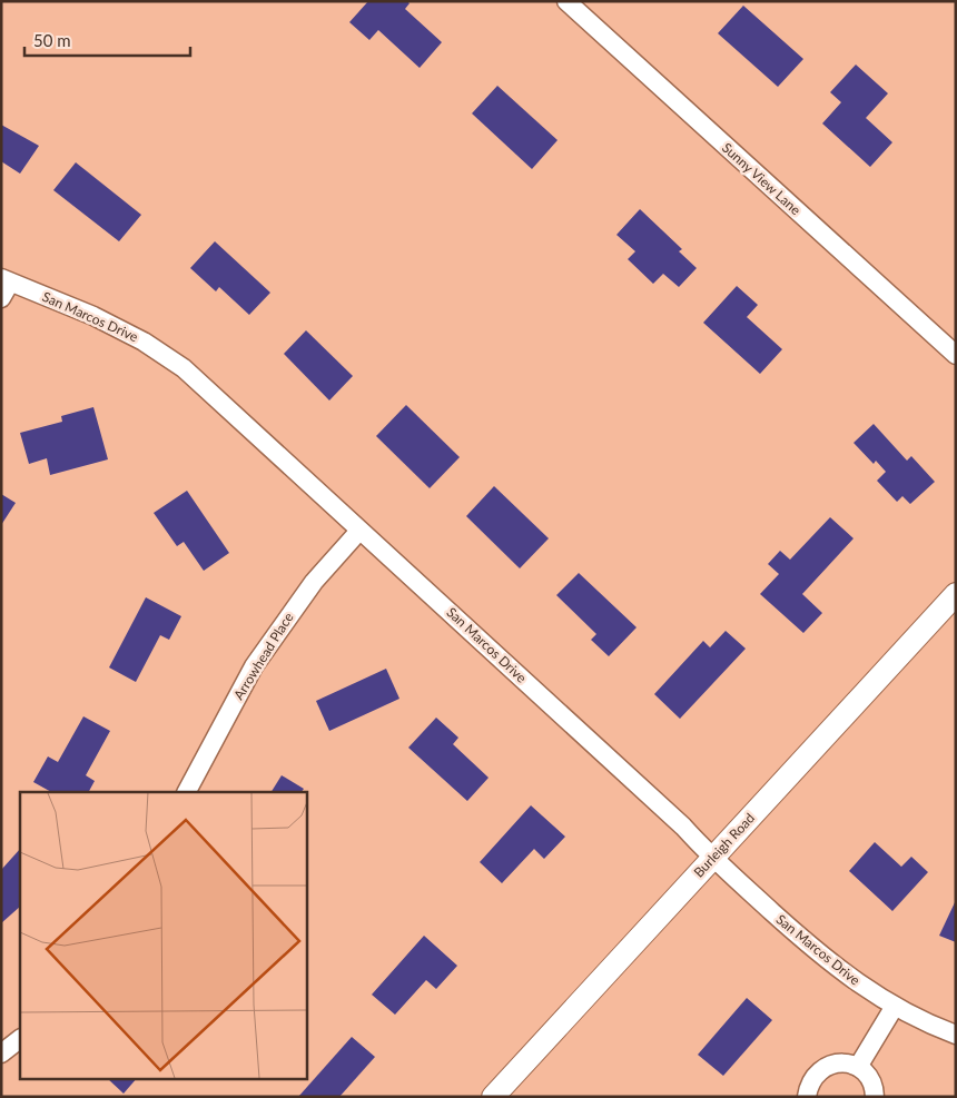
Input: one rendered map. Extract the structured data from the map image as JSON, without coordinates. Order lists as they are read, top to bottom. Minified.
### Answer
{"streets":{"street":["Sunny View Lane","San Marcos Drive","Arrowhead Place","Burleigh Road"]},"crossings":[["San Marcos Drive","Arrowhead Place"],["San Marcos Drive","Burleigh Road"]],"scale_bar":"50 m"}
